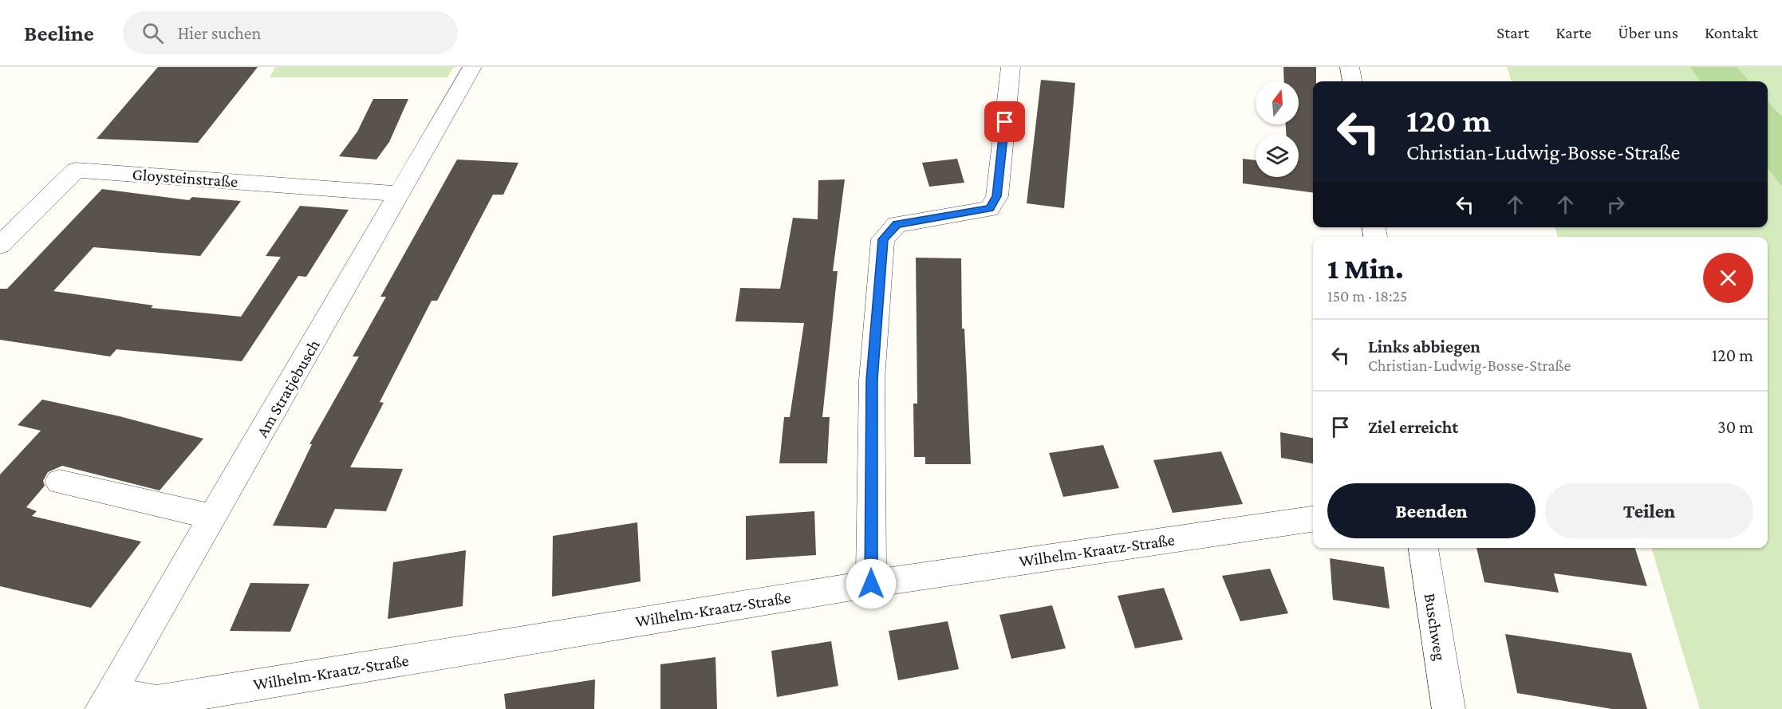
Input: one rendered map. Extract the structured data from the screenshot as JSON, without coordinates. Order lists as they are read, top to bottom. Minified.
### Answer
{"streets":{"street":["Gloysteinstraße","Am Stratjebusch","Wilhelm-Kraatz-Straße","Buschweg"]},"crossings":[["Gloysteinstraße","Am Stratjebusch"],["Am Stratjebusch","Wilhelm-Kraatz-Straße"]],"north":"top","page":{"header":"Beeline","search":"Hier suchen","nav":["Start","Karte","Über uns","Kontakt"],"turn":["120 m","Christian-Ludwig-Bosse-Straße"],"heading":["1 Min.","150 m · 18:25"],"list":[{"name":"Links abbiegen","note":"Christian-Ludwig-Bosse-Straße","value":"120 m"},{"name":"Ziel erreicht","value":"30 m"}],"buttons":["Beenden","Teilen"]}}
